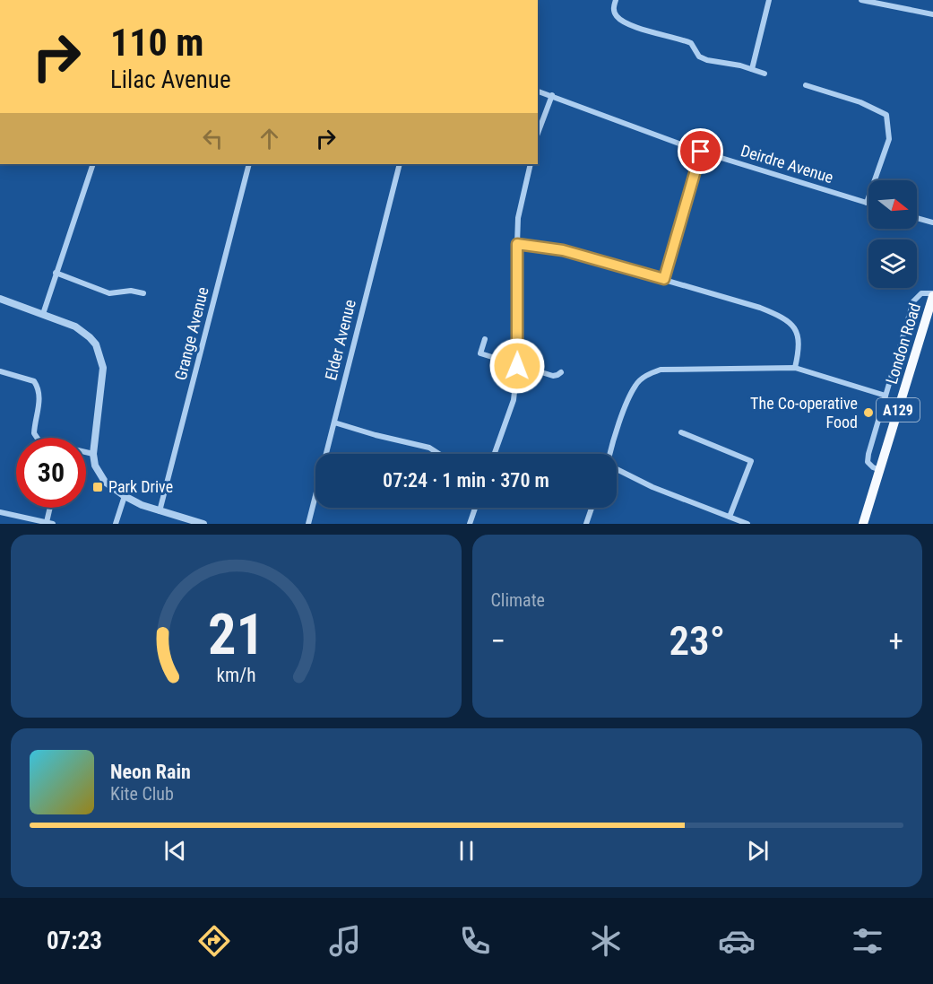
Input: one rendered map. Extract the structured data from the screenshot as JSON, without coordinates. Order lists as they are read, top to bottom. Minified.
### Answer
{"streets":{"main road":["London Road","A129"],"street":["Deirdre Avenue","Grange Avenue","Elder Avenue"]},"places":{"other":["The Co-operative Food"],"transit":["Park Drive"]},"north":"right","page":{"turn":["110 m","Lilac Avenue"],"limit":"30","trip":"07:24 · 1 min · 370 m","tile":"Climate","heat":["−","23°","+"],"song":["Neon Rain","Kite Club"],"tabs":"07:23","gauge":["21","km/h"]}}
